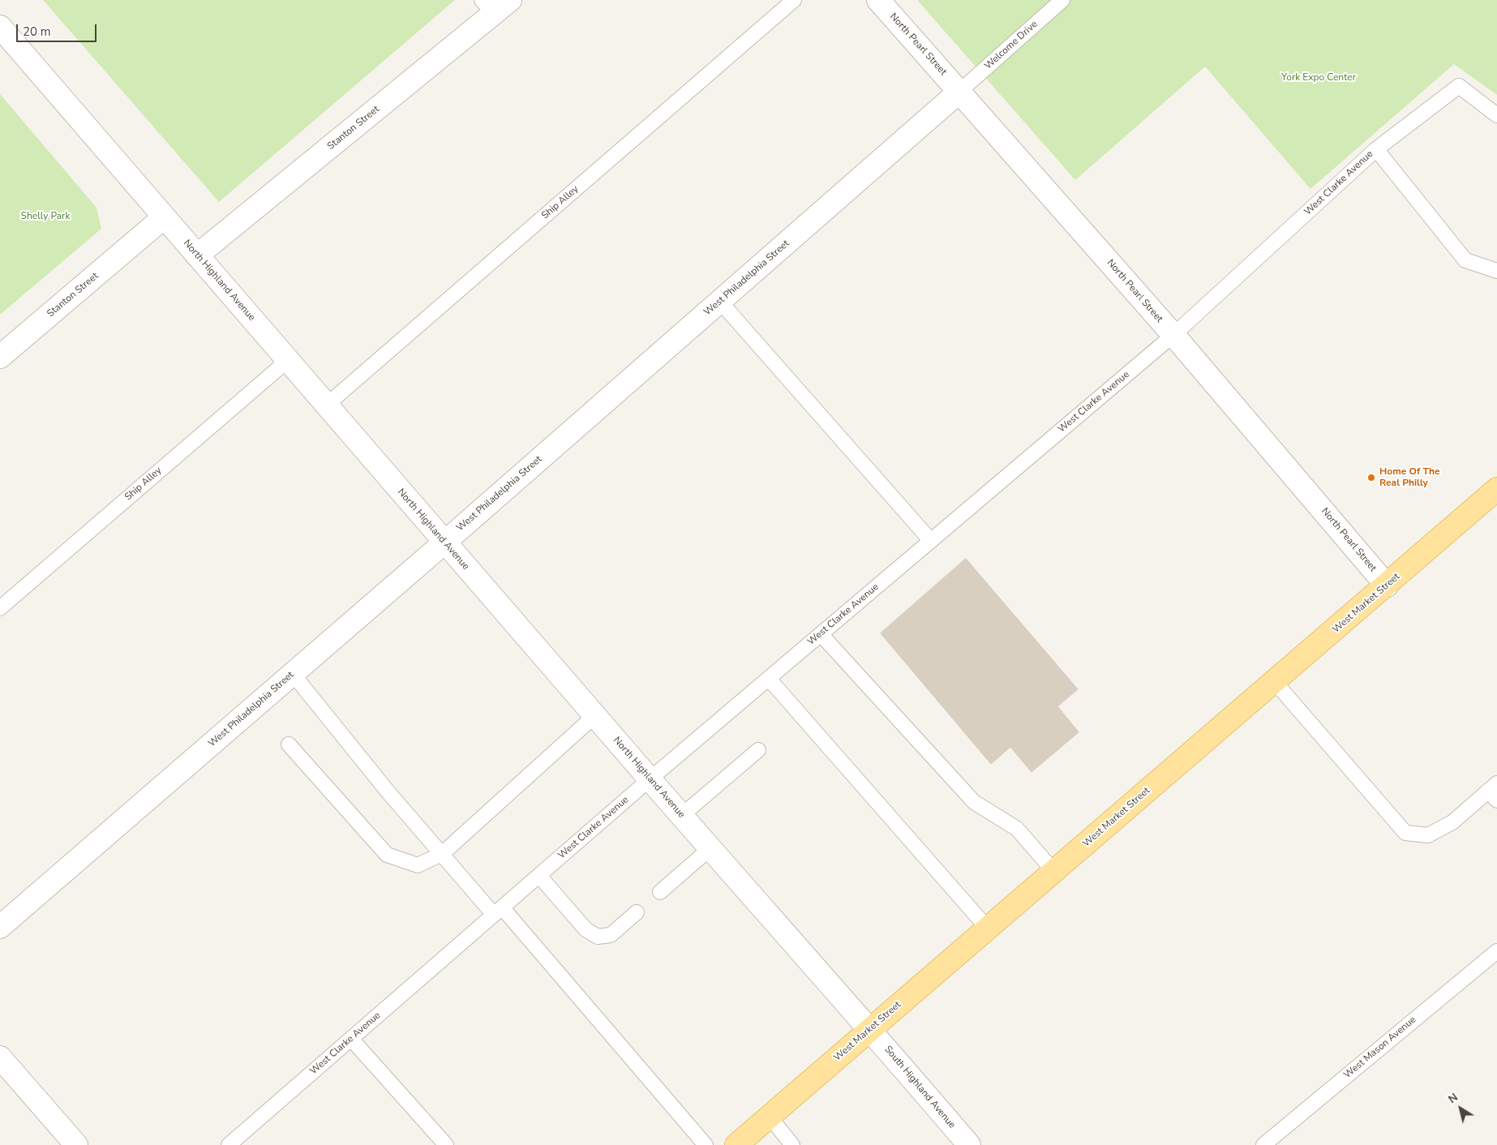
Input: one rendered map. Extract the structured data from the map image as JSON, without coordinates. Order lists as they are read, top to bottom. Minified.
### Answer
{"streets":{"main road":["West Market Street"],"street":["North Pearl Street","Stanton Street","West Philadelphia Street","North Highland Avenue","South Highland Avenue"],"lane":["Welcome Drive","West Clarke Avenue","Ship Alley","West Mason Avenue"]},"crossings":[["North Pearl Street","Welcome Drive"],["North Pearl Street","West Clarke Avenue"],["North Pearl Street","West Philadelphia Street"],["North Pearl Street","West Market Street"],["Welcome Drive","West Philadelphia Street"],["Stanton Street","North Highland Avenue"],["West Clarke Avenue","North Highland Avenue"],["Ship Alley","North Highland Avenue"],["West Philadelphia Street","North Highland Avenue"],["North Highland Avenue","West Market Street"],["North Highland Avenue","South Highland Avenue"],["West Market Street","South Highland Avenue"]],"parks":["York Expo Center","Shelly Park"],"places":["Home Of The Real Philly"],"scale_bar":"20 m","north":"top left"}
